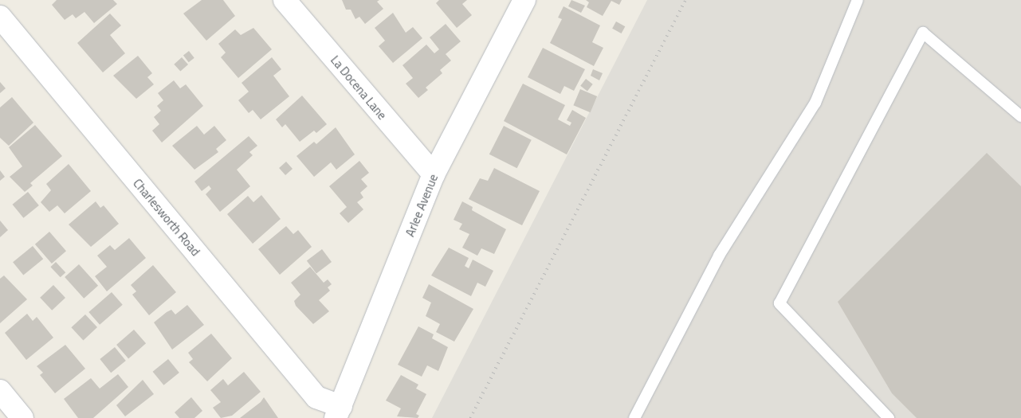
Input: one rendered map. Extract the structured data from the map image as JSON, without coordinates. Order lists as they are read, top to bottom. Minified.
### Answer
{"streets":{"street":["La Docena Lane","Arlee Avenue","Charlesworth Road"]},"crossings":[["La Docena Lane","Arlee Avenue"],["Arlee Avenue","Charlesworth Road"]]}
